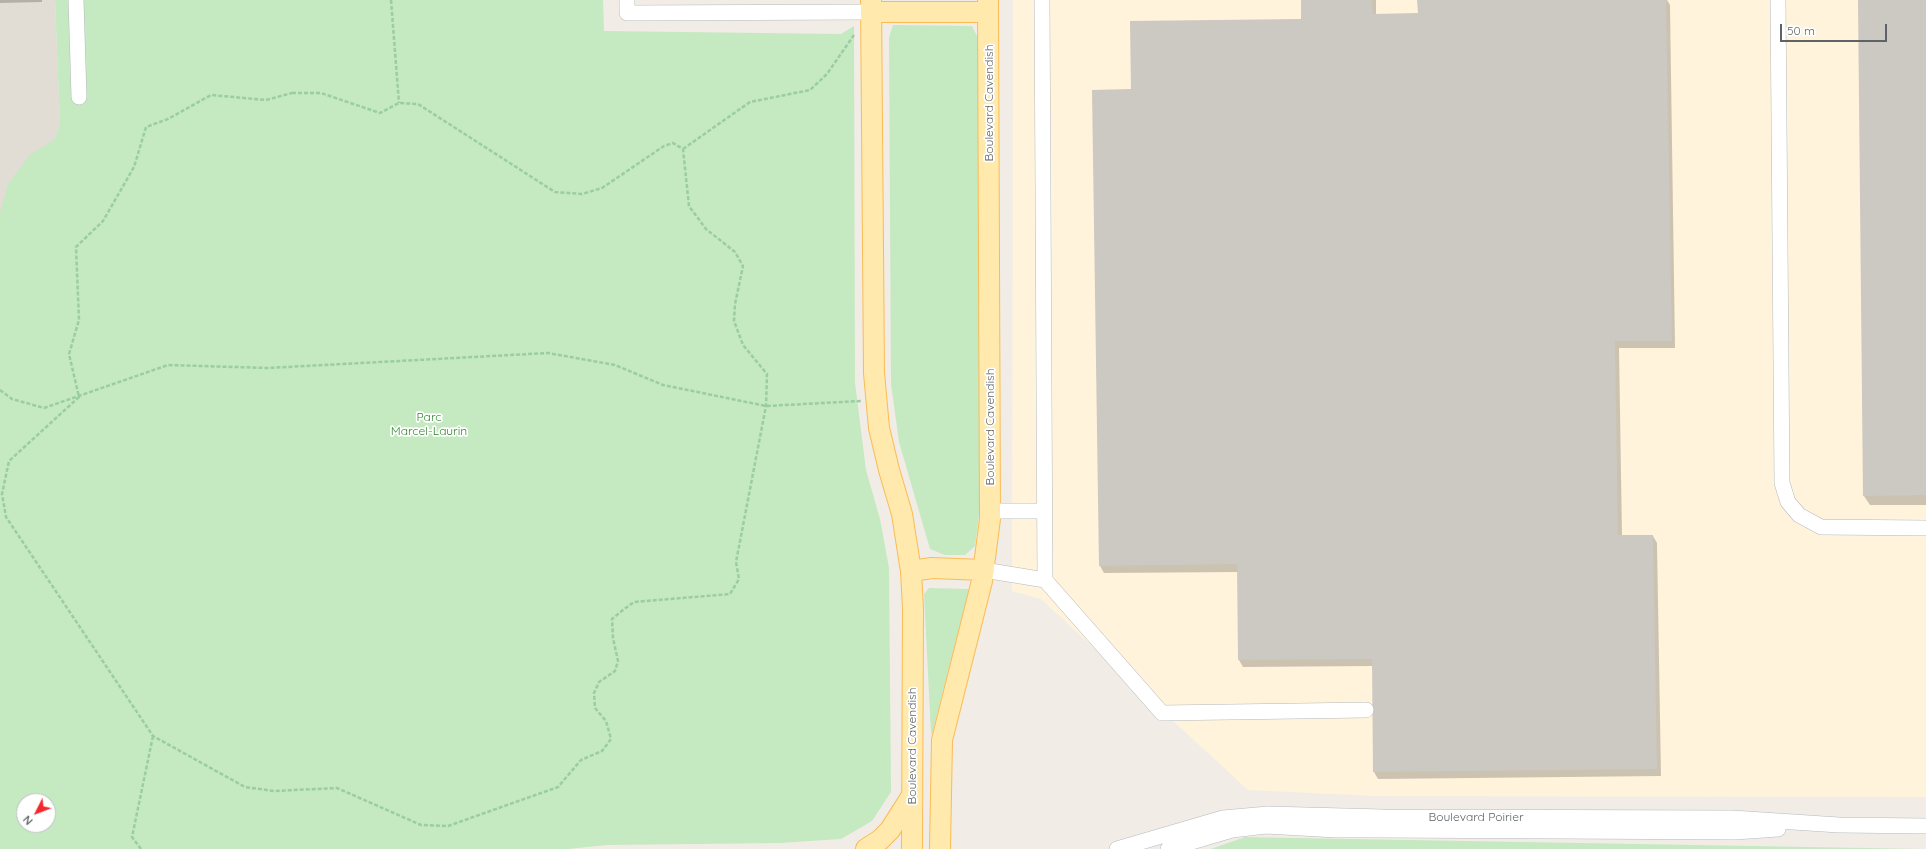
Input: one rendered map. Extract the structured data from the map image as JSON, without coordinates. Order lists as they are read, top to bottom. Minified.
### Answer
{"streets":{"main road":["Boulevard Cavendish"],"street":["Boulevard Poirier"]},"parks":["Parc Marcel-Laurin"],"scale_bar":"50 m","north":"bottom left"}
